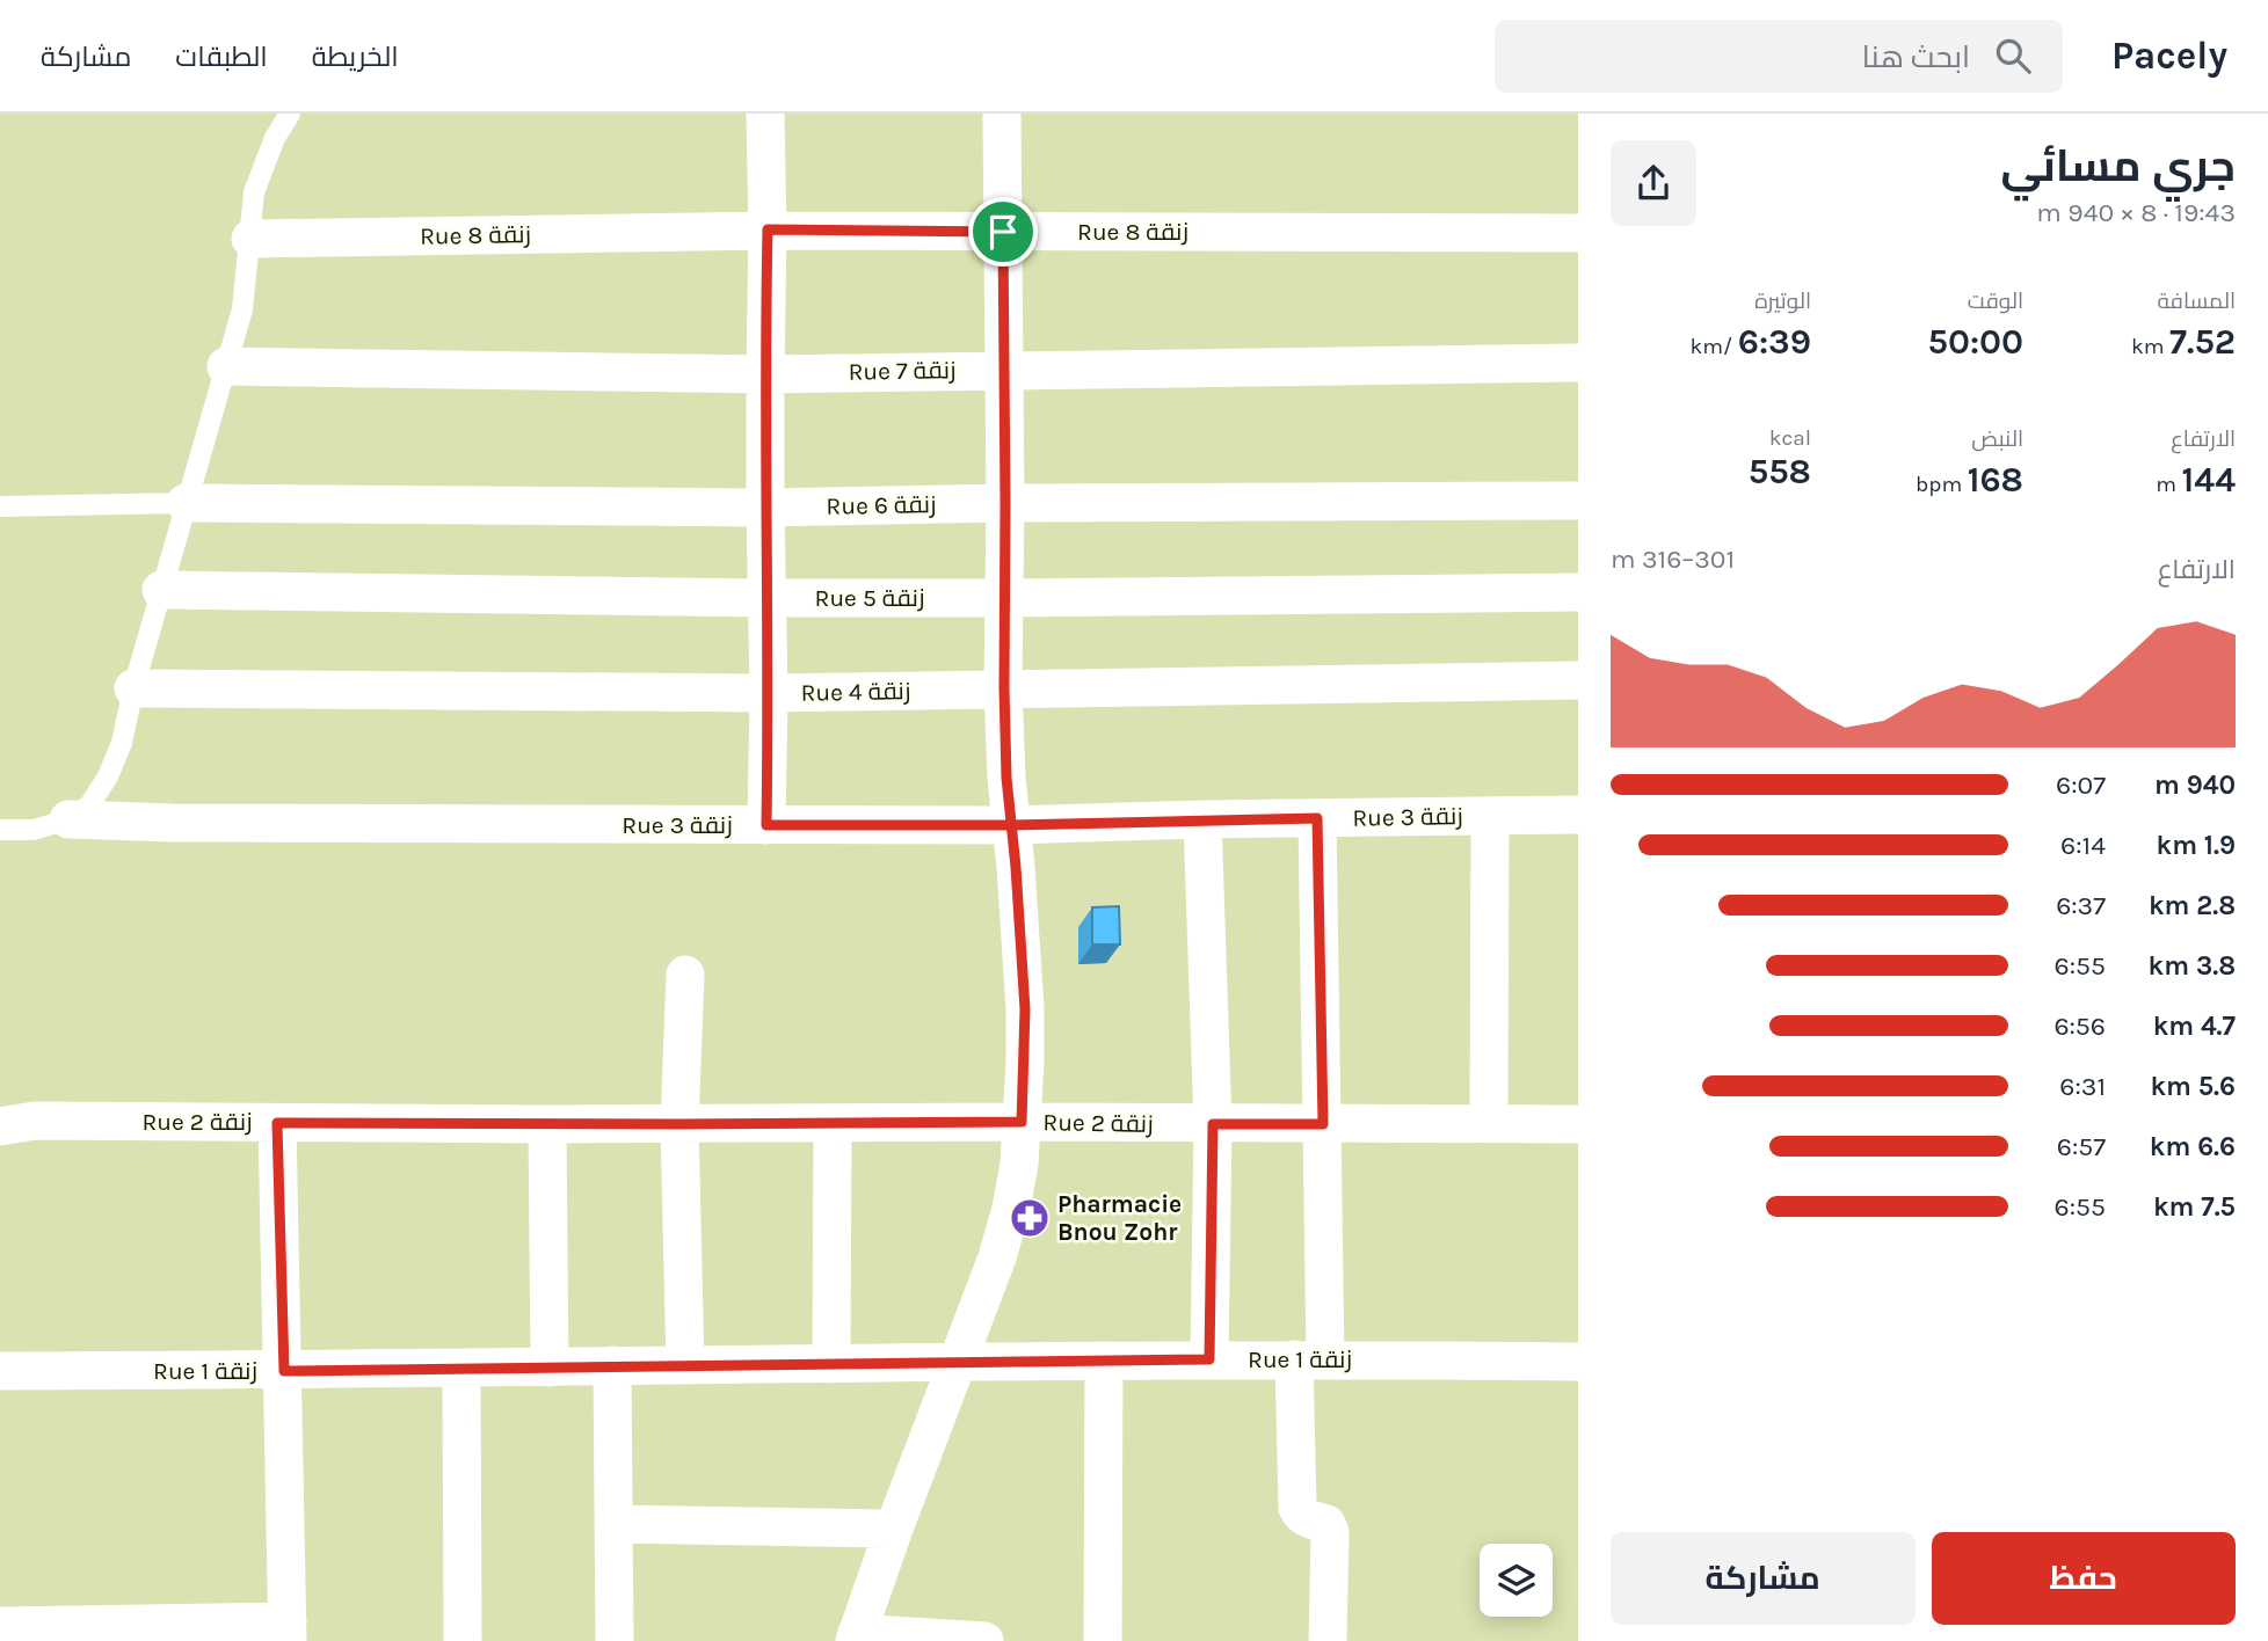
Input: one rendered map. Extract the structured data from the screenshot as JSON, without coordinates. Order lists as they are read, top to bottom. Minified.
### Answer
{"streets":{"street":["Rue 8 زنقة","Rue 7 زنقة","Rue 6 زنقة","Rue 5 زنقة","Rue 4 زنقة","Rue 3 زنقة","Rue 2 زنقة","Rue 1 زنقة"]},"places":{"pharmacy":["Pharmacie Bnou Zohr"]},"page":{"header":"Pacely","search":"ابحث هنا","nav":["الخريطة","الطبقات","مشاركة"],"heading":["جري مسائي","19:43 · 8 × 940 m"],"stats":[["المسافة","7.52 km"],["الوقت","50:00"],["الوتيرة","6:39 /km"],["الارتفاع","144 m"],["النبض","168 bpm"],["kcal","558"]],"chart":["الارتفاع","301–316 m"],"list":[{"name":"940 m","note":"6:07"},{"name":"1.9 km","note":"6:14"},{"name":"2.8 km","note":"6:37"},{"name":"3.8 km","note":"6:55"},{"name":"4.7 km","note":"6:56"},{"name":"5.6 km","note":"6:31"},{"name":"6.6 km","note":"6:57"},{"name":"7.5 km","note":"6:55"}],"buttons":["حفظ","مشاركة"]}}
